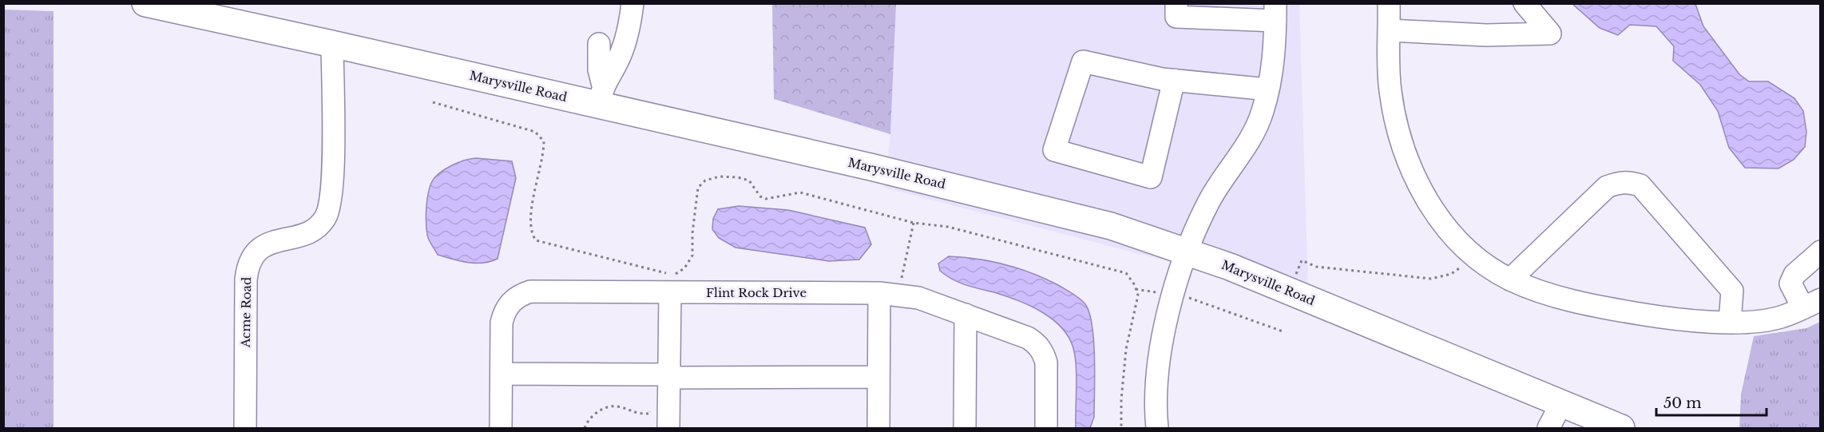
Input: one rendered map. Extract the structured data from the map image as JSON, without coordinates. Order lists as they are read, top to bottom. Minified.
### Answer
{"streets":{"highway":["Marysville Road"],"street":["Flint Rock Drive","Acme Road"]},"crossings":[["Marysville Road","Acme Road"]],"scale_bar":"50 m"}
